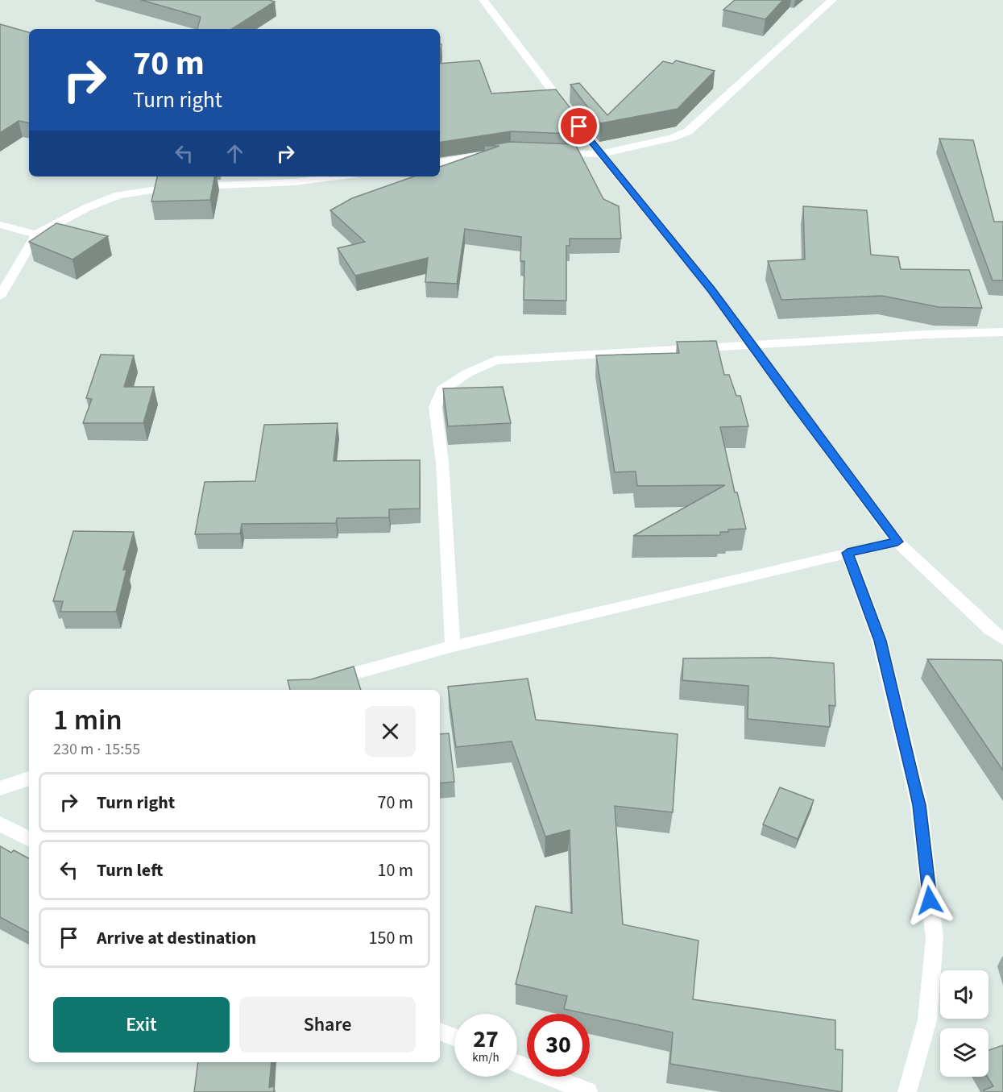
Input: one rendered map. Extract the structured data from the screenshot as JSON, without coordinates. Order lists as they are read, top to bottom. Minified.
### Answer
{"page":{"turn":["70 m","Turn right"],"heading":["1 min","230 m · 15:55"],"list":[{"name":"Turn right","value":"70 m"},{"name":"Turn left","value":"10 m"},{"name":"Arrive at destination","value":"150 m"}],"buttons":["Exit","Share"],"speed":"27 km/h","limit":"30"}}
